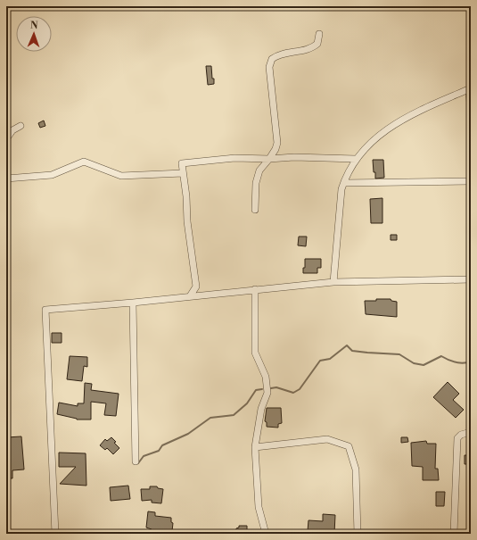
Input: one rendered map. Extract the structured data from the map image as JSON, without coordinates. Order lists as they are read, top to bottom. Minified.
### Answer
{"north":"top"}
